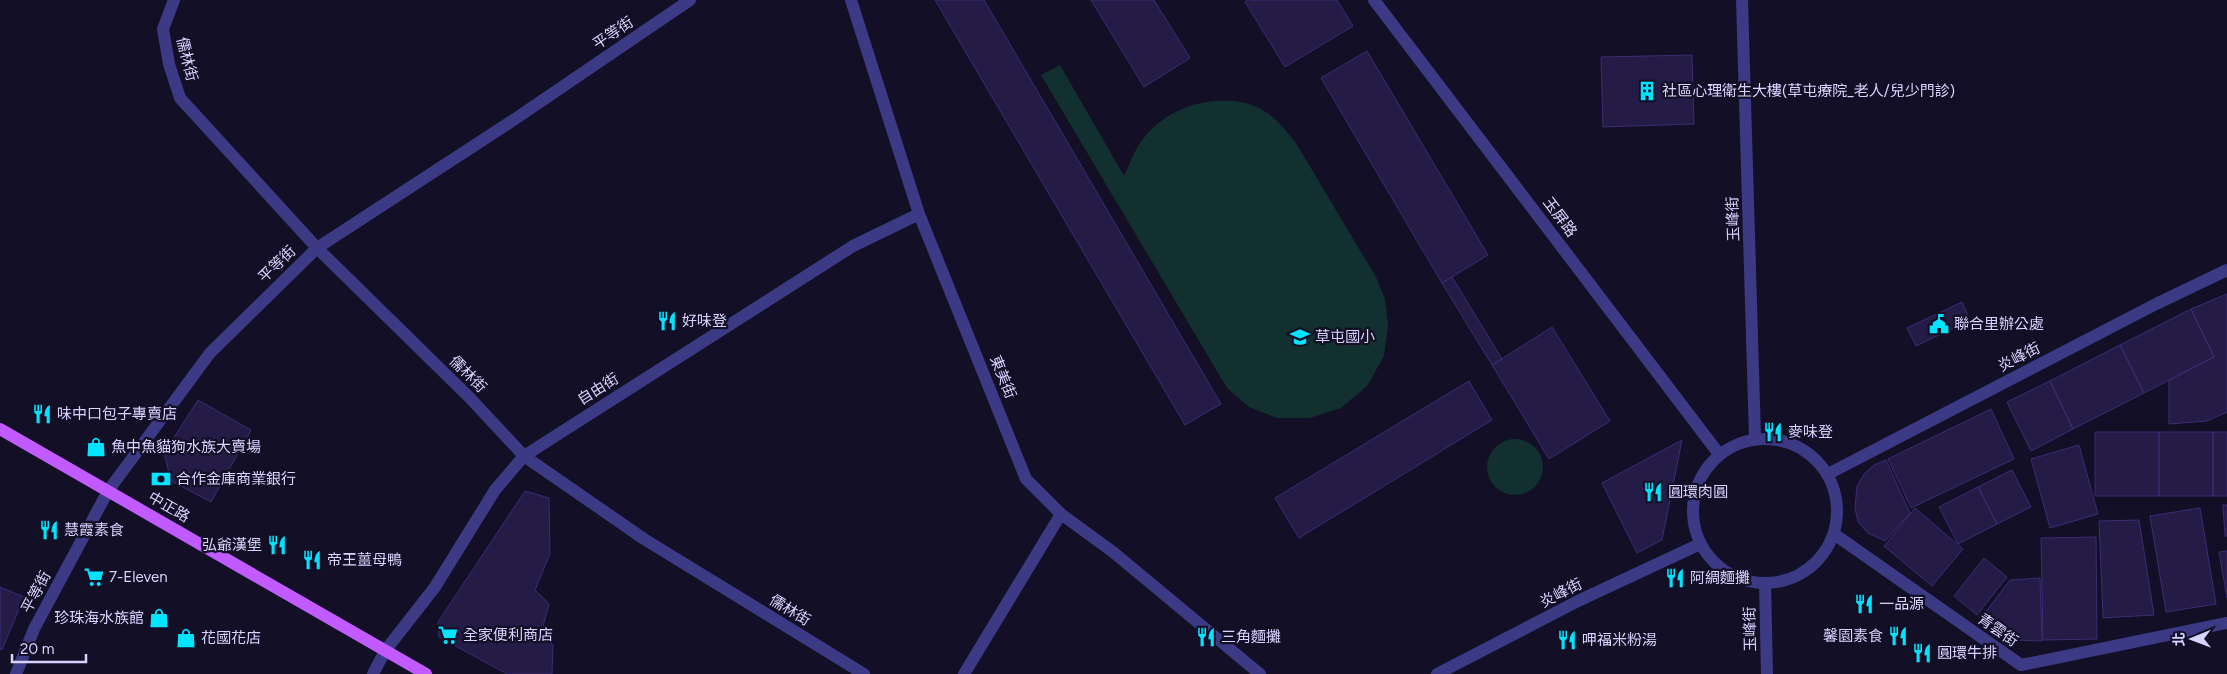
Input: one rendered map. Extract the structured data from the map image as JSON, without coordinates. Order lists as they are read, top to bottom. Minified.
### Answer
{"streets":{"main road":["中正路"],"street":["平等街","儒林街","玉屏路","玉峰街","炎峰街","東美街","自由街","青雲街"]},"crossings":[["平等街","儒林街"],["平等街","中正路"],["儒林街","自由街"],["玉屏路","玉峰街"],["玉屏路","炎峰街"],["玉屏路","青雲街"],["玉峰街","炎峰街"],["玉峰街","青雲街"],["炎峰街","青雲街"],["東美街","自由街"],["自由街","中正路"]],"places":{"building":["社區心理衛生大樓(草屯療院_老人/兒少門診)"],"restaurant":["好味登","味中口包子專賣店","麥味登","圓環肉圓","慧霞素食","弘爺漢堡","帝王薑母鴨","阿綢麵攤","一品源","馨園素食","三角麵攤","呷福米粉湯","圓環牛排"],"public building":["聯合里辦公處"],"school or university":["草屯國小"],"shop":["魚中魚貓狗水族大賣場","珍珠海水族館","花國花店"],"bank":["合作金庫商業銀行"],"supermarket":["7-Eleven","全家便利商店"]},"scale_bar":"20 m","north":"left"}
